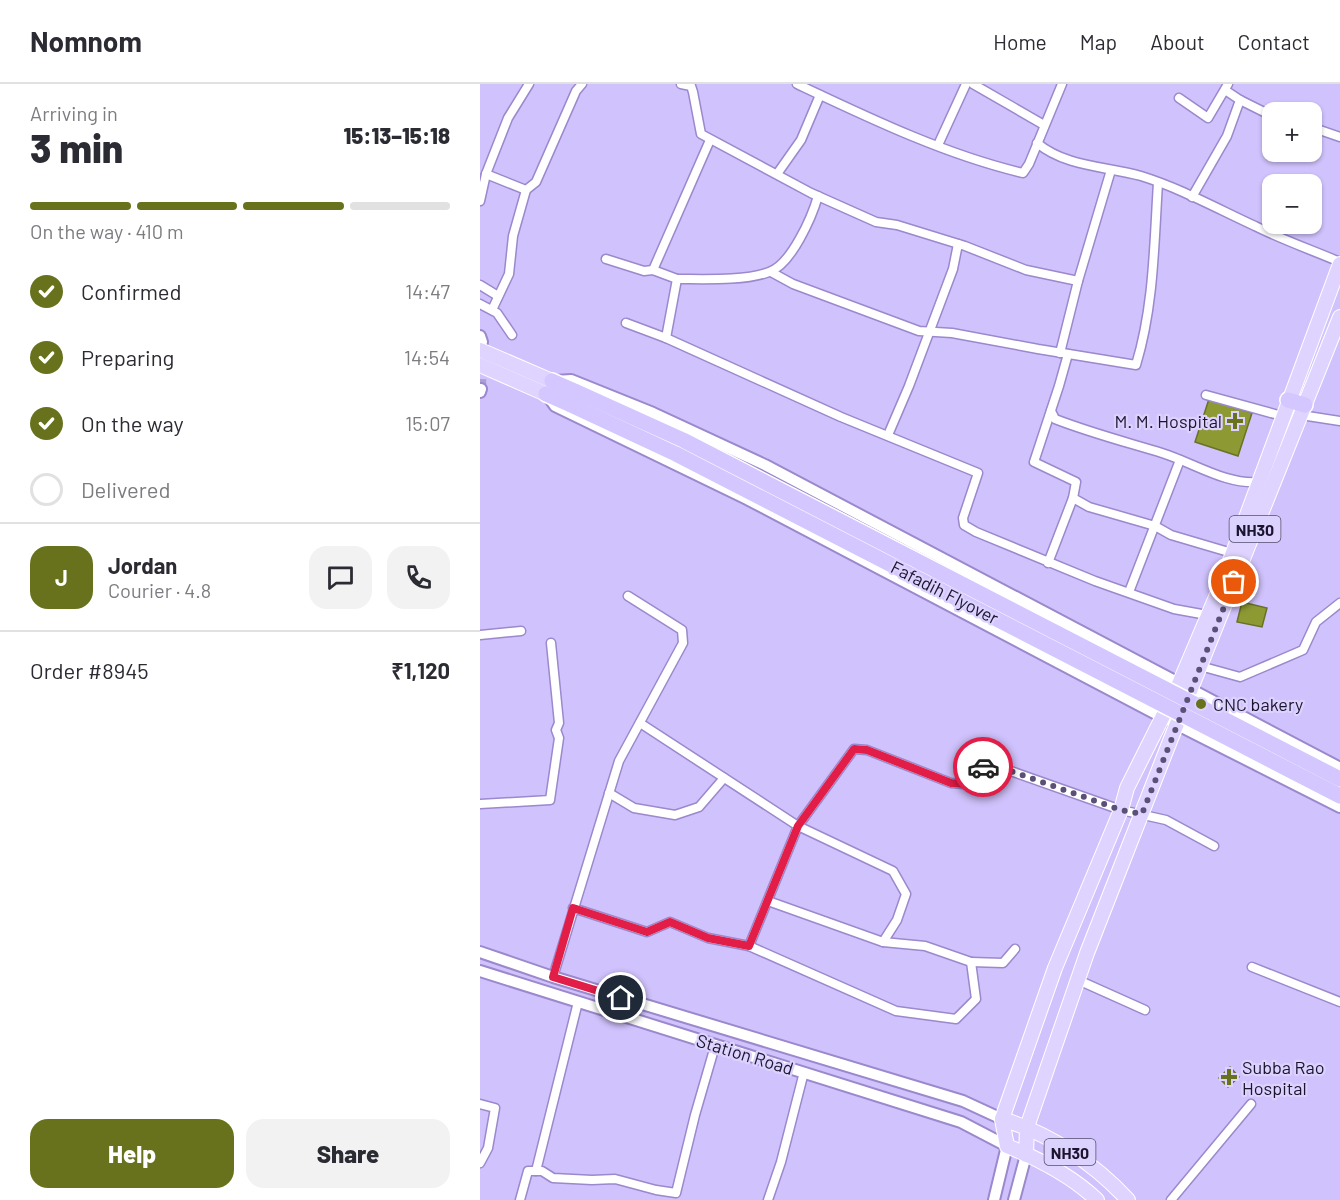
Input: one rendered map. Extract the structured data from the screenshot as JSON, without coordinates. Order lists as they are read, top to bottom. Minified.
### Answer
{"streets":{"highway":["Fafadih Flyover"],"main road":["NH30"],"street":["Station Road"]},"crossings":[["NH30","Station Road"]],"places":{"health":["M. M. Hospital","Subba Rao Hospital"],"other":["CNC bakery"]},"page":{"header":"Nomnom","nav":["Home","Map","About","Contact"],"heading":["3 min","Arriving in","15:13–15:18"],"panel":["Jordan","Courier · 4.8","Order #8945","₹1,120"],"map_buttons":["+","−"],"bar":"On the way · 410 m","list":[["Confirmed","14:47"],["Preparing","14:54"],["On the way","15:07"],"Delivered"],"round":"J","buttons":["Help","Share"]}}
